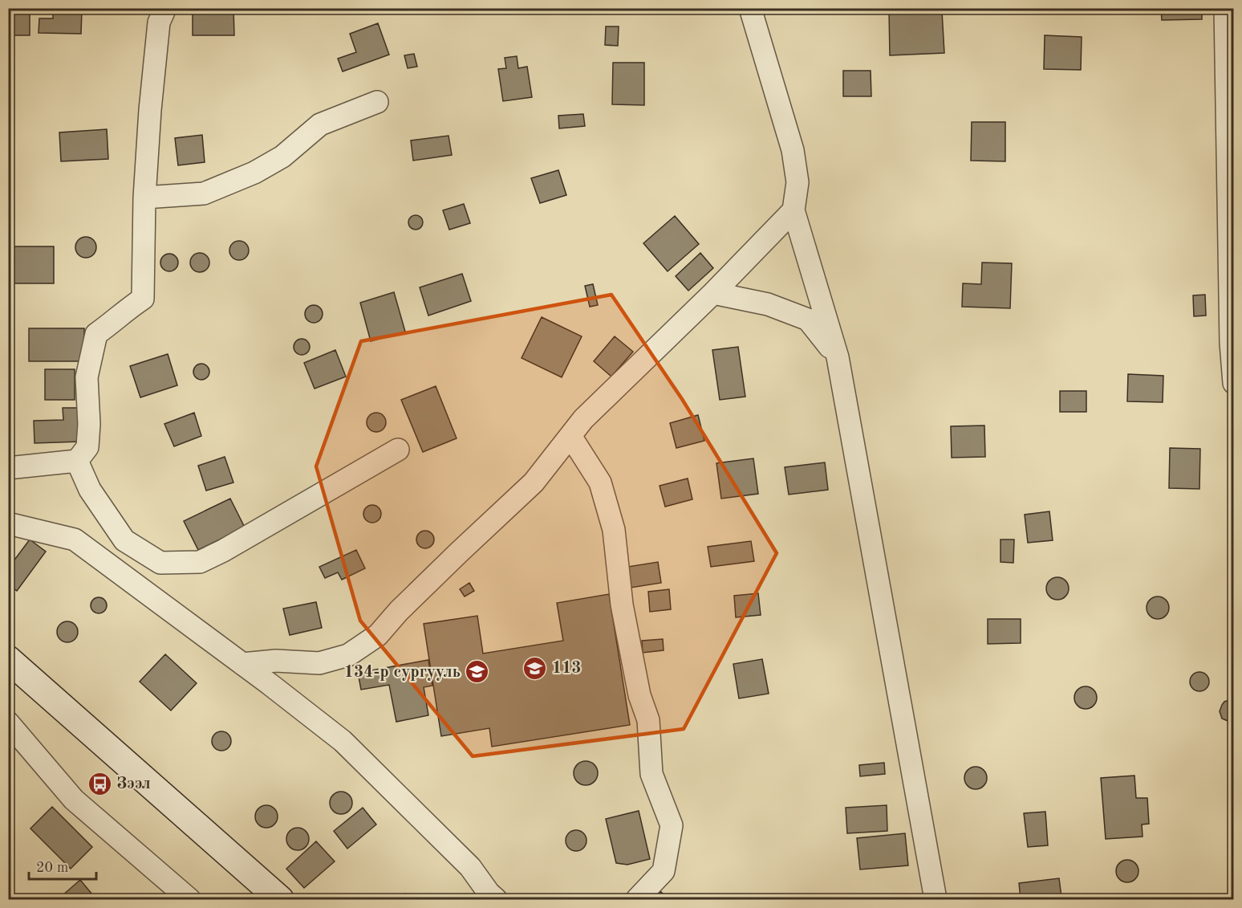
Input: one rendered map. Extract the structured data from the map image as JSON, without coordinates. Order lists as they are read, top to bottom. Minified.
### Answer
{"places":{"school or university":["113","134-р сургууль"],"bus stop":["Зээл"]},"scale_bar":"20 m"}
